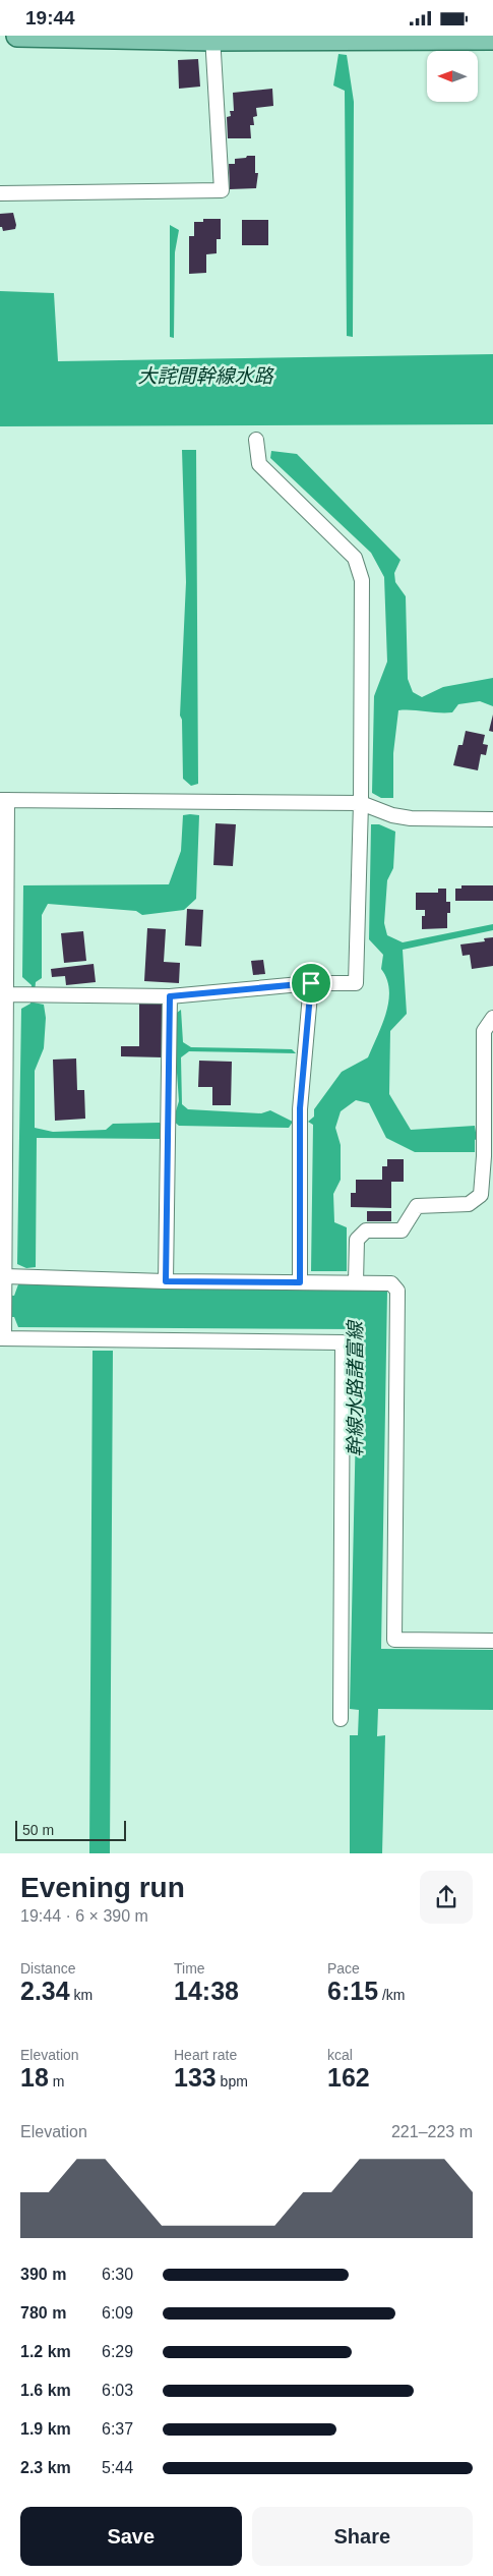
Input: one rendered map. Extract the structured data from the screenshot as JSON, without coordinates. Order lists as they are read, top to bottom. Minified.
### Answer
{"water":["大詫間幹線水路","幹線水路諸富線"],"scale_bar":"50 m","north":"left","page":{"status":"19:44","scale":"50 m","heading":["Evening run","19:44 · 6 × 390 m"],"stats":[["Distance","2.34 km"],["Time","14:38"],["Pace","6:15 /km"],["Elevation","18 m"],["Heart rate","133 bpm"],["kcal","162"]],"chart":["Elevation","221–223 m"],"list":[{"name":"390 m","note":"6:30"},{"name":"780 m","note":"6:09"},{"name":"1.2 km","note":"6:29"},{"name":"1.6 km","note":"6:03"},{"name":"1.9 km","note":"6:37"},{"name":"2.3 km","note":"5:44"}],"buttons":["Save","Share"]}}
